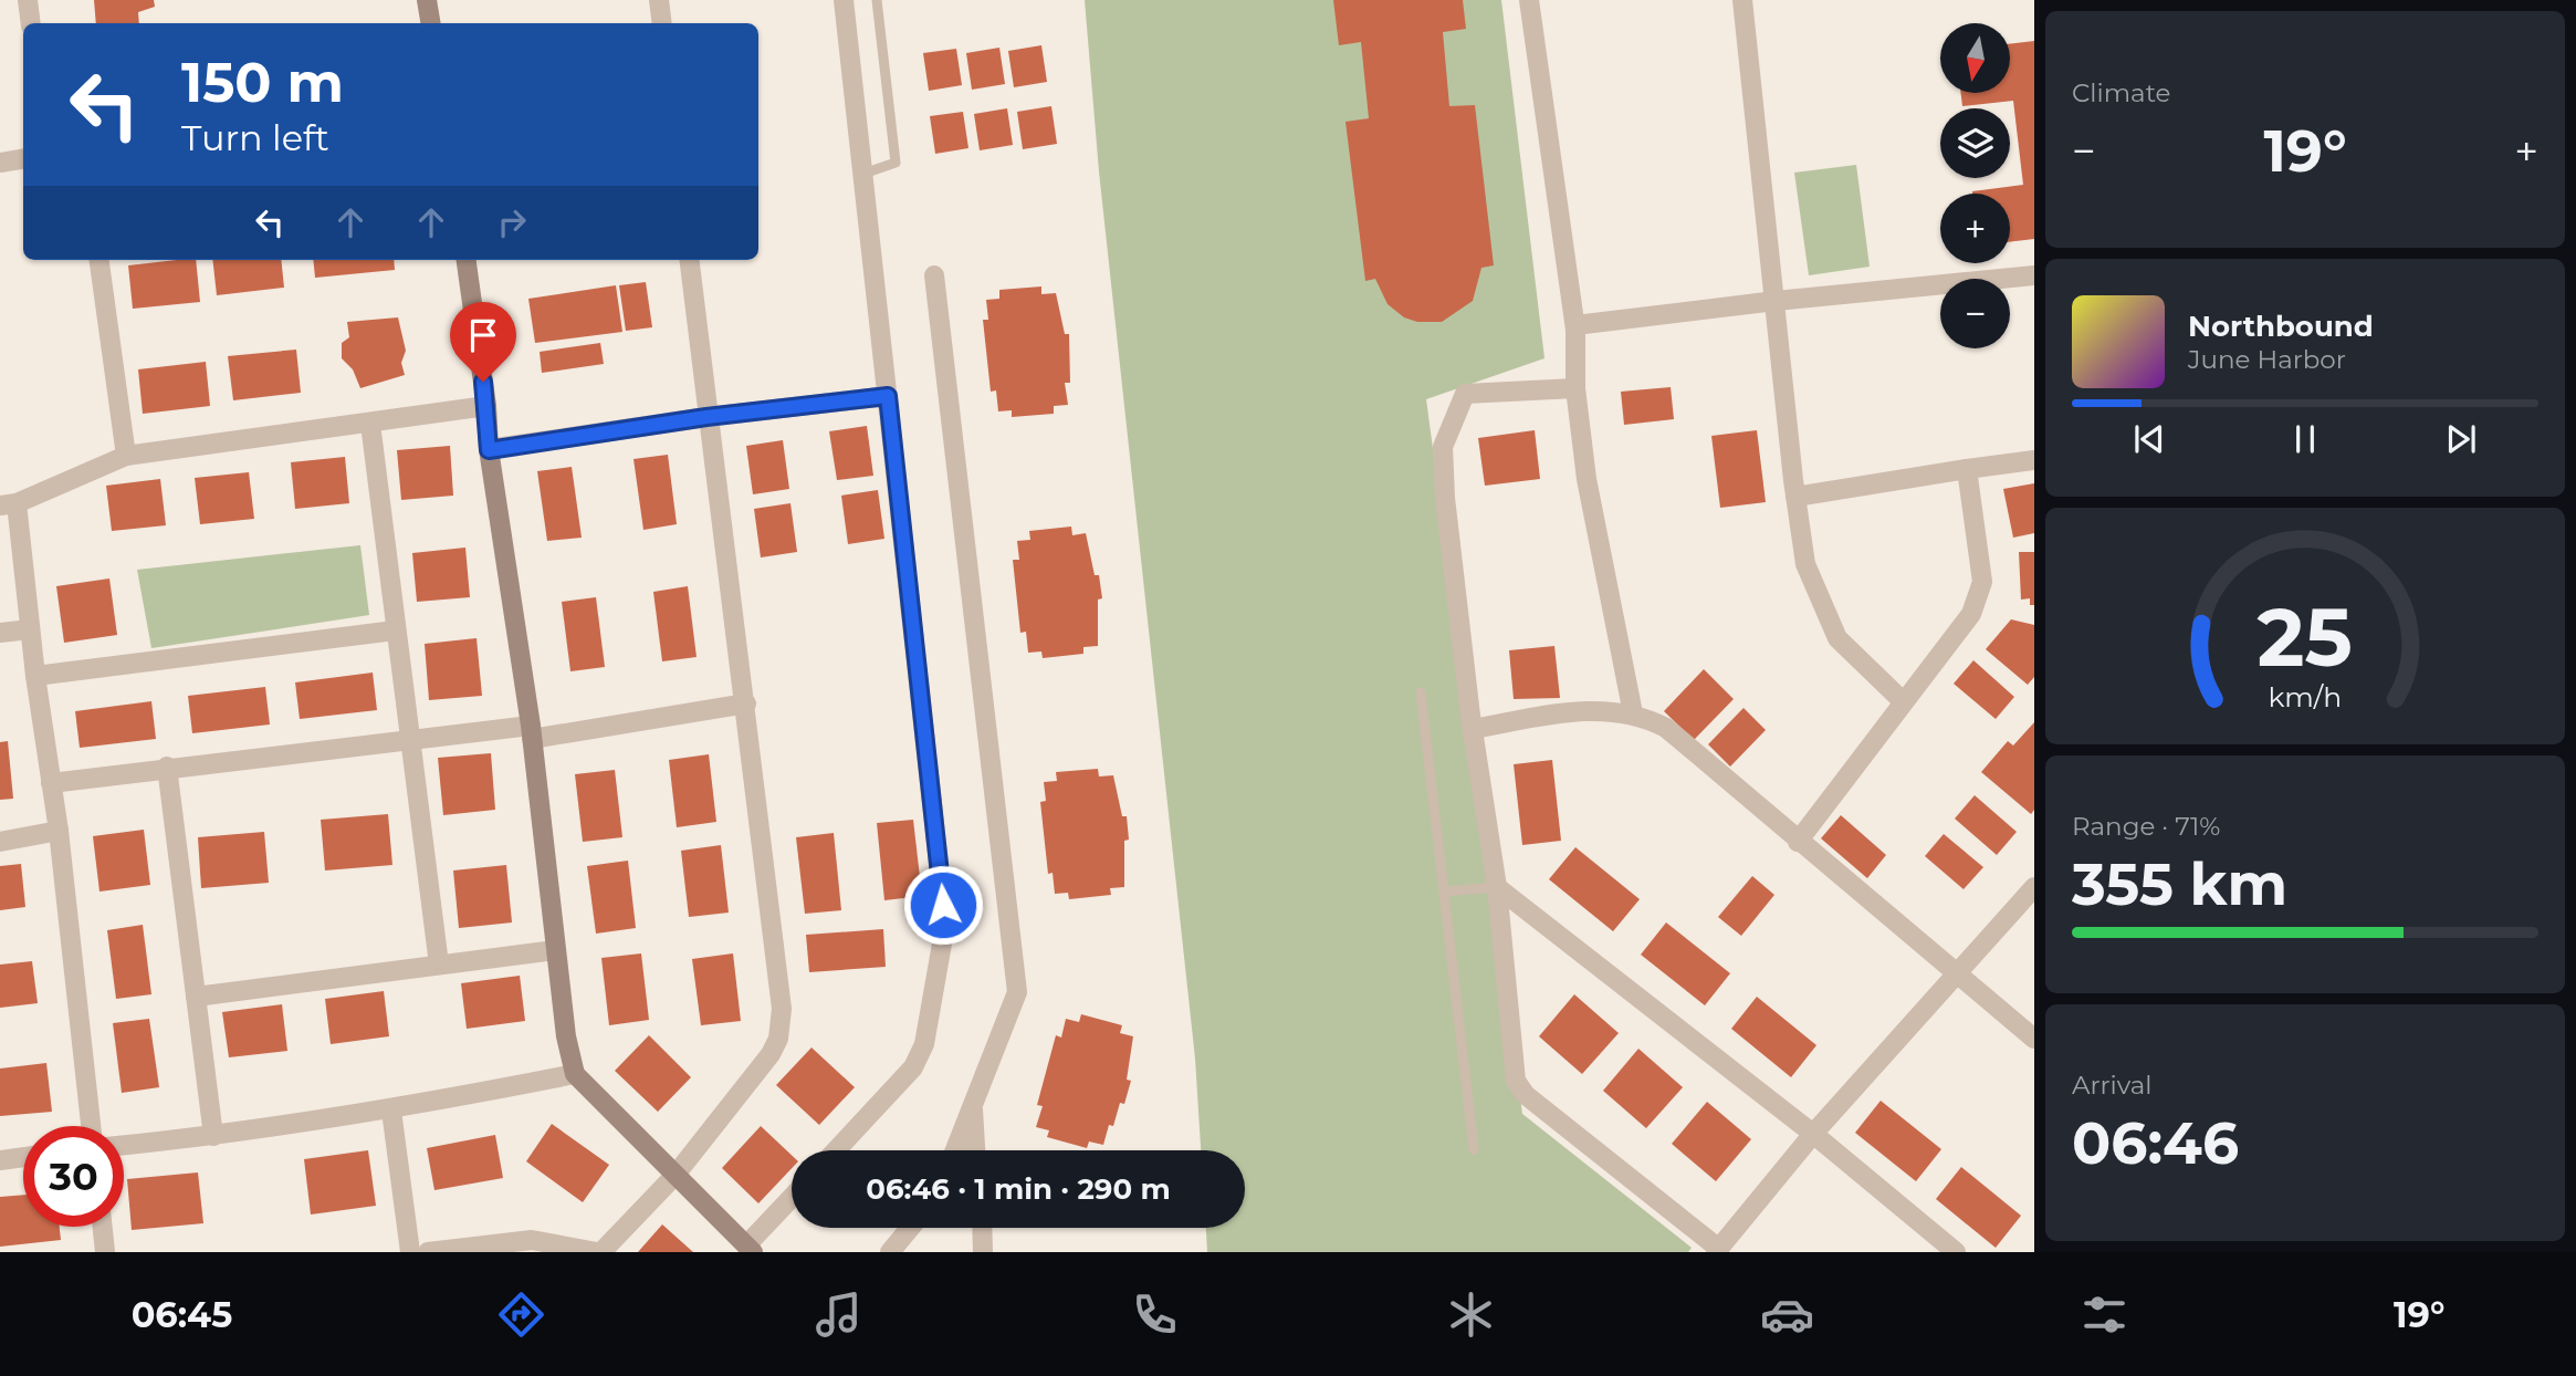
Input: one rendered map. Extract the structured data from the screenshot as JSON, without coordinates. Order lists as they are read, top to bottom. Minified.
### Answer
{"north":"bottom","page":{"tile":["Climate",["Range · 71%","355 km"],["Arrival","06:46"]],"map_buttons":["+","−"],"turn":["150 m","Turn left"],"heat":["−","19°","+"],"song":["Northbound","June Harbor"],"limit":"30","trip":"06:46 · 1 min · 290 m","tabs":["06:45","19°"],"gauge":["25","km/h"]}}
